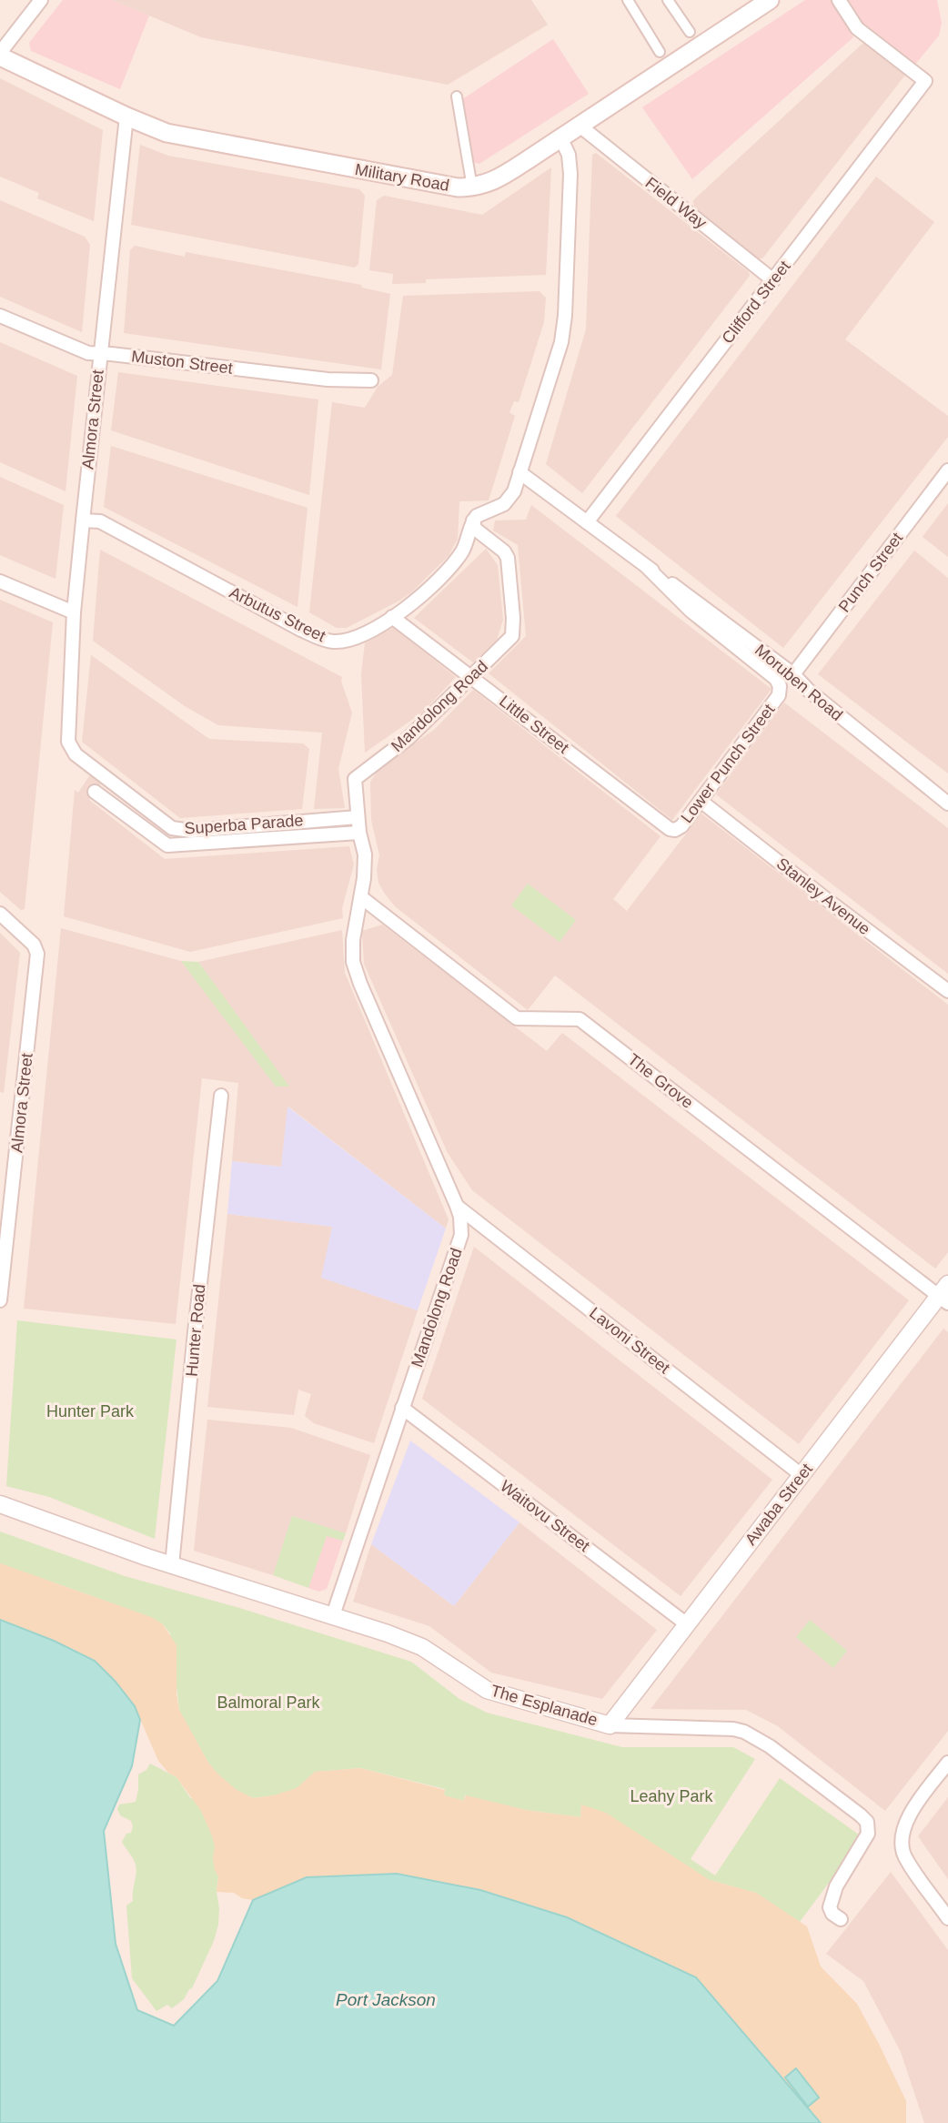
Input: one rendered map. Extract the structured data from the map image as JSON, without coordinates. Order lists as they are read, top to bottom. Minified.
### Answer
{"streets":{"main road":["Military Road"],"street":["Field Way","Clifford Street","Muston Street","Almora Street","Punch Street","Arbutus Street","Moruben Road","Mandolong Road","Little Street","Lower Punch Street","Superba Parade","Stanley Avenue","The Grove","Hunter Road","Lavoni Street","Awaba Street","Waitovu Street","The Esplanade"]},"crossings":[["Military Road","Field Way"],["Military Road","Almora Street"],["Field Way","Clifford Street"],["Clifford Street","Moruben Road"],["Muston Street","Almora Street"],["Almora Street","Arbutus Street"],["Almora Street","Superba Parade"],["Punch Street","Moruben Road"],["Arbutus Street","Mandolong Road"],["Arbutus Street","Little Street"],["Moruben Road","Lower Punch Street"],["Mandolong Road","Little Street"],["Mandolong Road","Superba Parade"],["Mandolong Road","The Grove"],["Mandolong Road","Lavoni Street"],["Mandolong Road","Waitovu Street"],["Mandolong Road","The Esplanade"],["Little Street","Lower Punch Street"],["Lower Punch Street","Stanley Avenue"],["The Grove","Awaba Street"],["Hunter Road","The Esplanade"],["Lavoni Street","Awaba Street"],["Awaba Street","Waitovu Street"],["Awaba Street","The Esplanade"]],"water":["Port Jackson"],"parks":["Hunter Park","Balmoral Park","Leahy Park"]}
